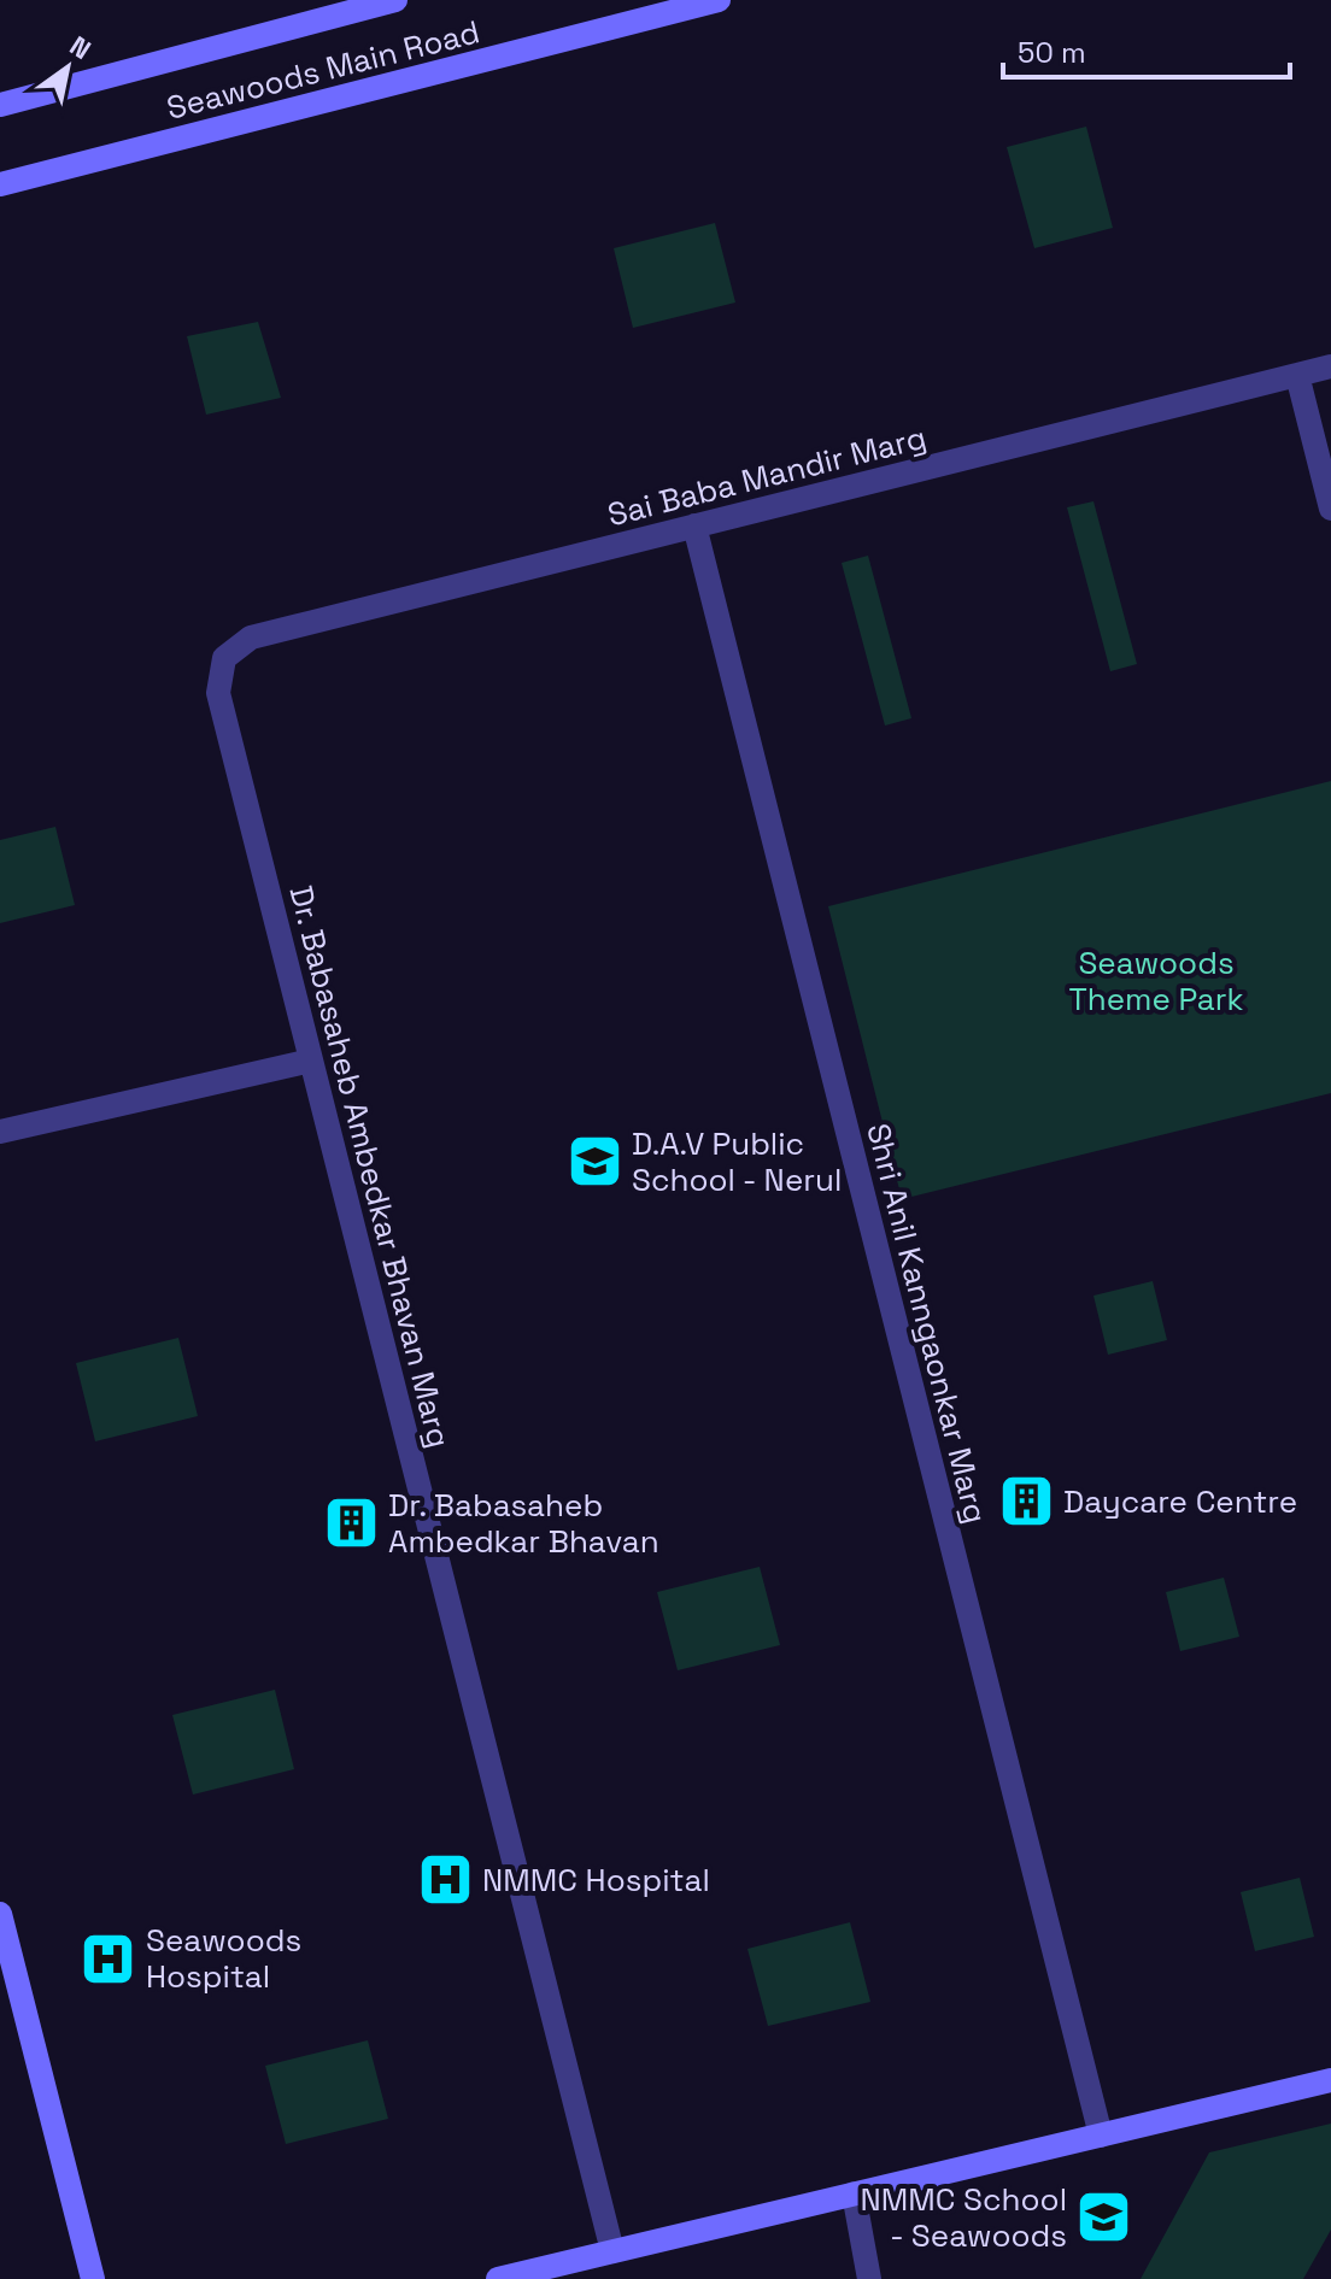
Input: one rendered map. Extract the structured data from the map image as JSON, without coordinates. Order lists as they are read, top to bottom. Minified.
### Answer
{"streets":{"street":["Seawoods Main Road","Sai Baba Mandir Marg","Dr. Babasaheb Ambedkar Bhavan Marg","Shri Anil Kanngaonkar Marg"]},"crossings":[["Sai Baba Mandir Marg","Dr. Babasaheb Ambedkar Bhavan Marg"],["Sai Baba Mandir Marg","Shri Anil Kanngaonkar Marg"]],"parks":["Seawoods Theme Park"],"places":{"school or university":["D.A.V Public School - Nerul","NMMC School - Seawoods"],"building":["Daycare Centre","Dr. Babasaheb Ambedkar Bhavan"],"hospital":["NMMC Hospital","Seawoods Hospital"]},"scale_bar":"50 m","north":"top right"}
